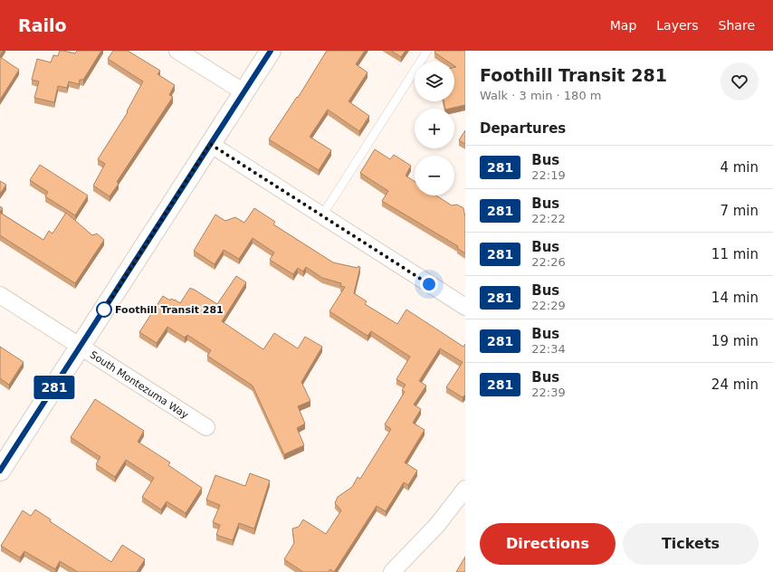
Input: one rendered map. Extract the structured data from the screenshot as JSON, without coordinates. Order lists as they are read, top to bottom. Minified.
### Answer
{"streets":{"street":["South Montezuma Way"]},"places":["Foothill Transit 281"],"lines":["bus line 281"],"page":{"header":"Railo","nav":["Map","Layers","Share"],"on_map":"281","heading":[["Foothill Transit 281","Walk · 3 min · 180 m"],"Departures"],"map_buttons":["+","−"],"list":[{"mark":"281","name":"Bus","note":"22:19","value":"4 min"},{"mark":"281","name":"Bus","note":"22:22","value":"7 min"},{"mark":"281","name":"Bus","note":"22:26","value":"11 min"},{"mark":"281","name":"Bus","note":"22:29","value":"14 min"},{"mark":"281","name":"Bus","note":"22:34","value":"19 min"},{"mark":"281","name":"Bus","note":"22:39","value":"24 min"}],"buttons":["Directions","Tickets"]}}
